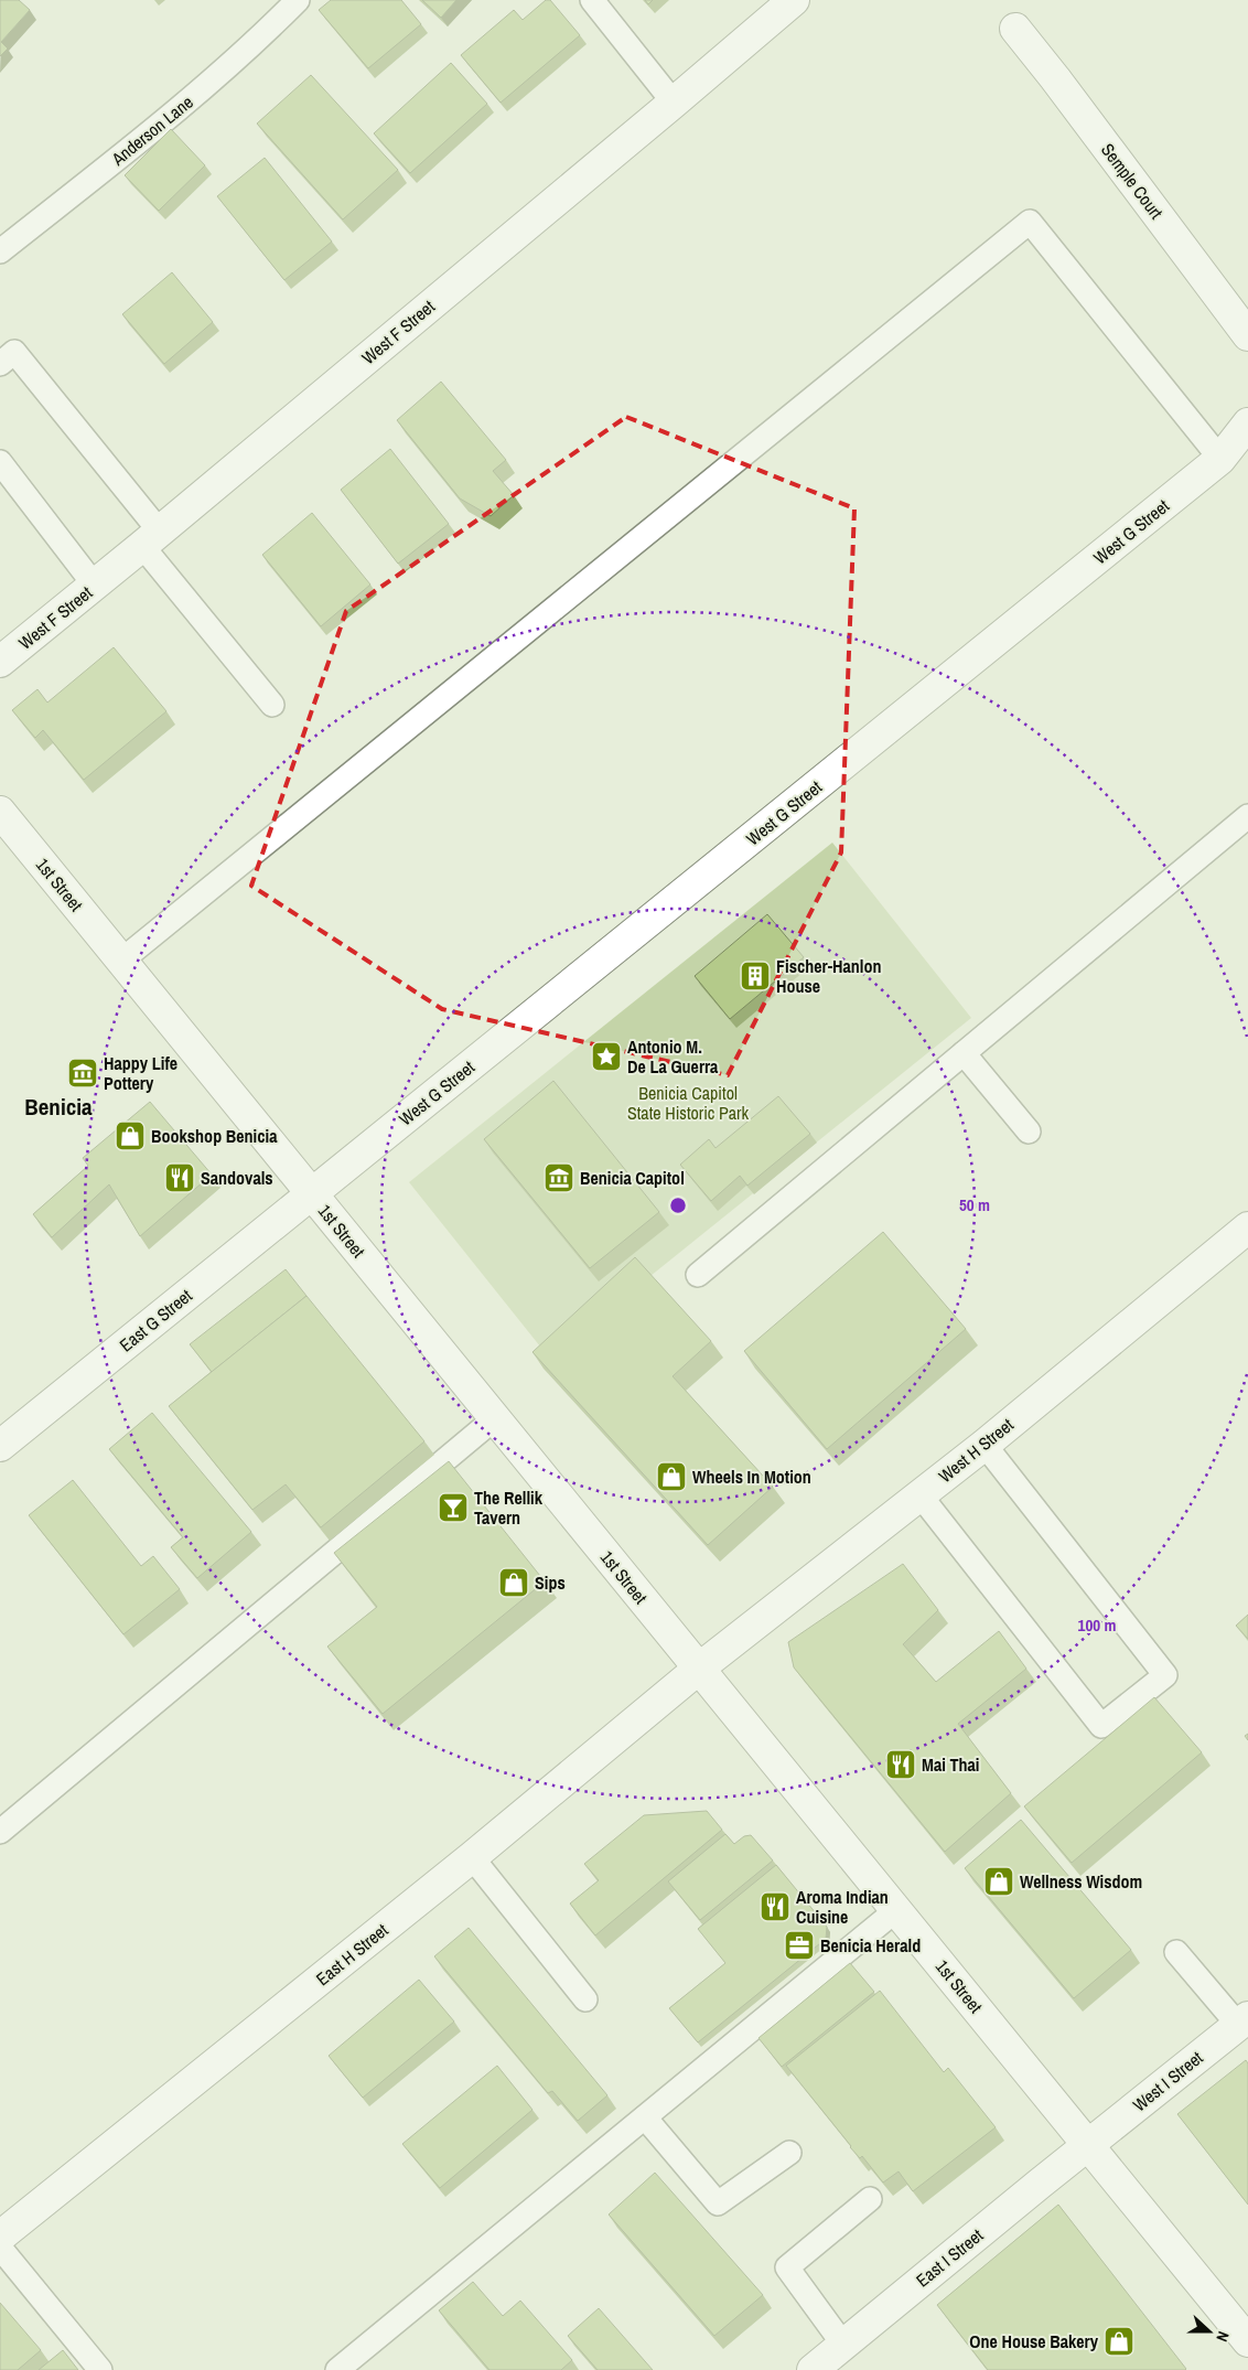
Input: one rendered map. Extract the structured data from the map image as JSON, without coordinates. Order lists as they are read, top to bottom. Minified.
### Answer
{"streets":{"street":["Semple Court","West F Street","West G Street","1st Street","East G Street","West H Street","East H Street","West I Street","East I Street"],"lane":["Anderson Lane"]},"crossings":[["West G Street","1st Street"],["West G Street","East G Street"],["1st Street","East G Street"],["1st Street","West H Street"],["1st Street","East H Street"],["1st Street","West I Street"],["1st Street","East I Street"],["West H Street","East H Street"],["West I Street","East I Street"]],"districts":["Benicia"],"parks":["Benicia Capitol State Historic Park"],"places":{"building":["Fischer-Hanlon House"],"place":["Antonio M. De La Guerra"],"museum":["Happy Life Pottery","Benicia Capitol"],"shop":["Bookshop Benicia","Wheels In Motion","Sips","Wellness Wisdom","One House Bakery"],"restaurant":["Sandovals","Mai Thai","Aroma Indian Cuisine"],"bar":["The Rellik Tavern"],"office":["Benicia Herald"]},"north":"right","rings":["50 m","100 m"]}
